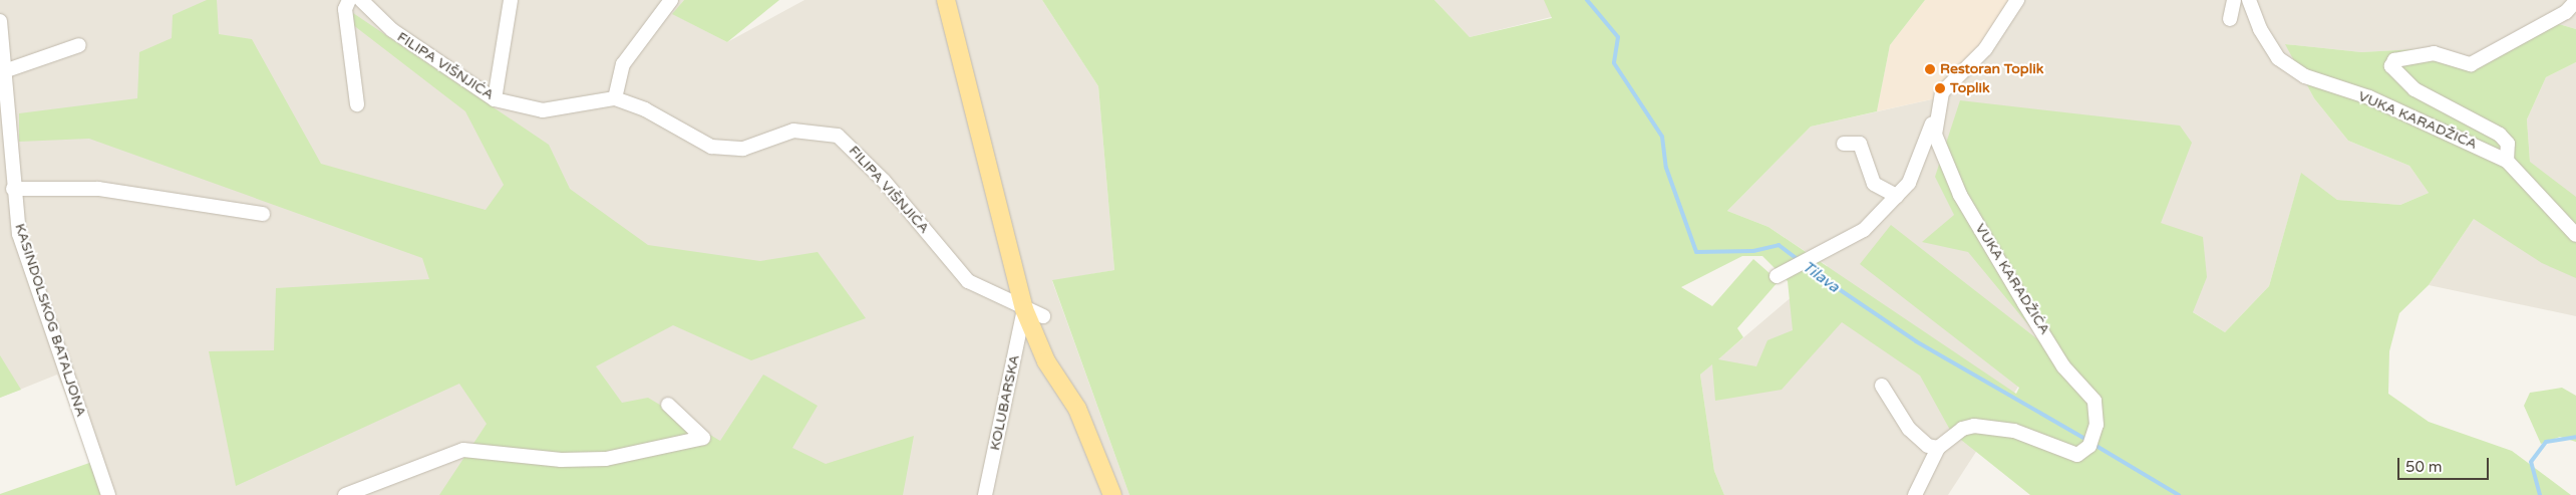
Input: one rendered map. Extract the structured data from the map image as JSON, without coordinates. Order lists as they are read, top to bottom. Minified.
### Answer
{"streets":{"street":["FILIPA VIŠNJIĆA","VUKA KARADŽIĆA","KASINDOLSKOG BATALJONA","KOLUBARSKA"]},"crossings":[["FILIPA VIŠNJIĆA","KOLUBARSKA"]],"water":["Tilava"],"places":["Restoran Toplik","Toplik"],"scale_bar":"50 m"}
